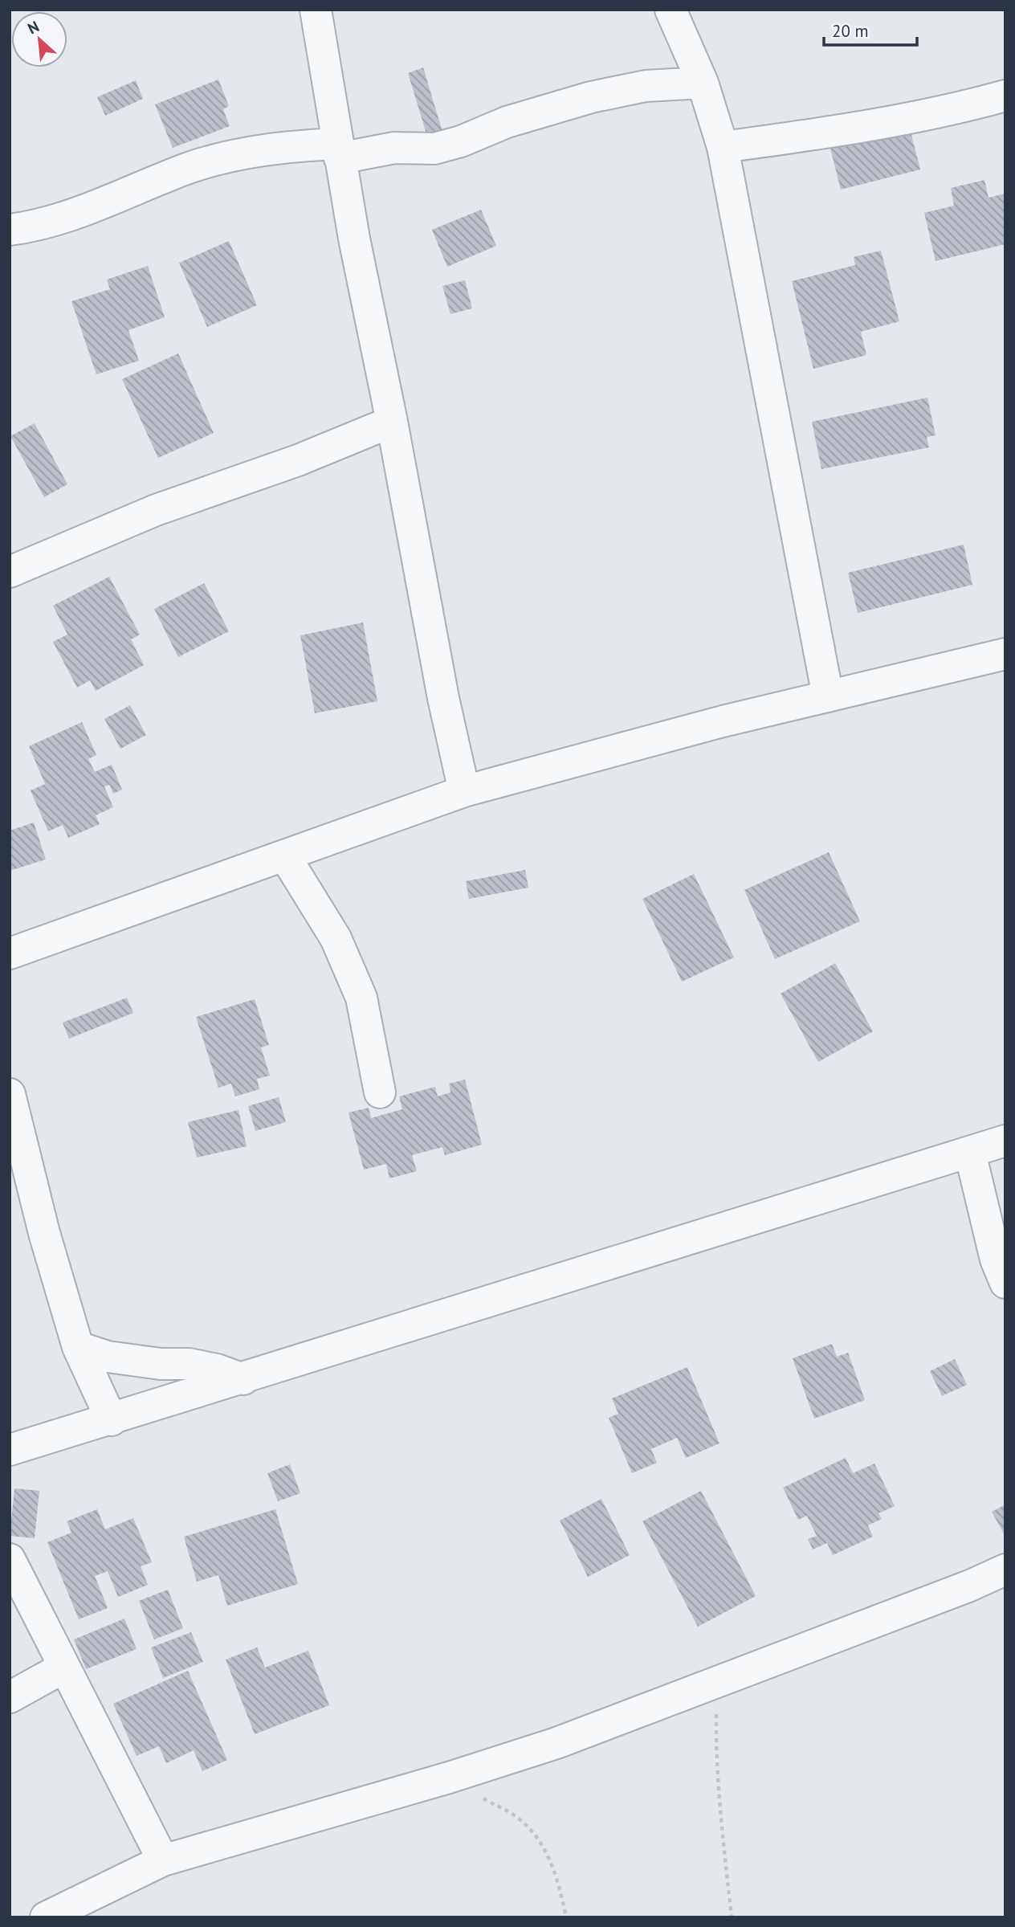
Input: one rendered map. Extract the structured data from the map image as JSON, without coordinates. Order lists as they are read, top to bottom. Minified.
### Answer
{"scale_bar":"20 m","north":"top left"}
